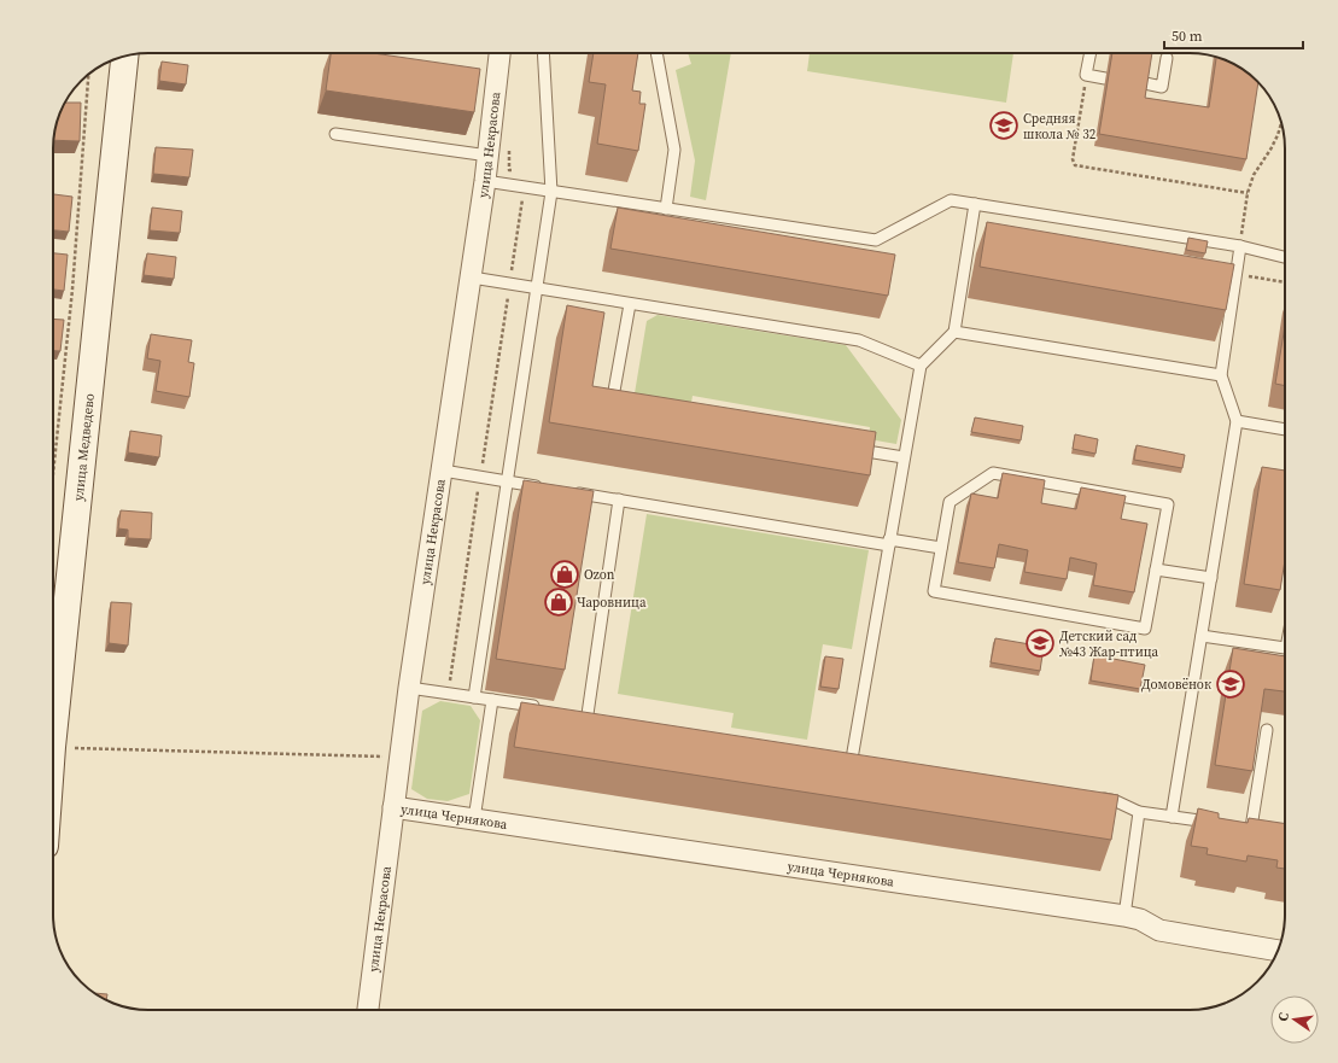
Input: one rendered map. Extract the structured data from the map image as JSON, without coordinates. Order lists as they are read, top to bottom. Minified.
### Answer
{"streets":{"street":["улица Некрасова","улица Медведево","улица Чернякова"]},"crossings":[["улица Некрасова","улица Чернякова"]],"places":{"school or university":["Средняя школа № 32","Детский сад №43 Жар-птица","Домовёнок"],"shop":["Ozon","Чаровница"]},"scale_bar":"50 m","north":"left"}
